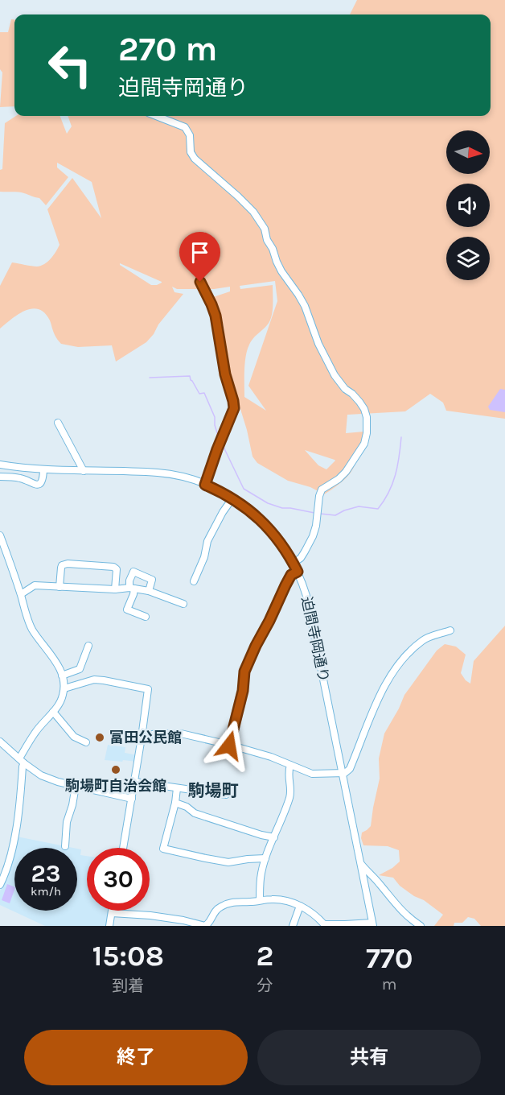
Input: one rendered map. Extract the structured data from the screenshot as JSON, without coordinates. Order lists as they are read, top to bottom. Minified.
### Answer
{"streets":{"street":["迫間寺岡通り"]},"districts":["駒場町"],"places":["富田公民館","駒場町自治会館"],"north":"right","page":{"turn":["270 m","迫間寺岡通り"],"speed":"23 km/h","limit":"30","eta":["15:08","到着","2","分","770","m"],"buttons":["終了","共有"]}}
